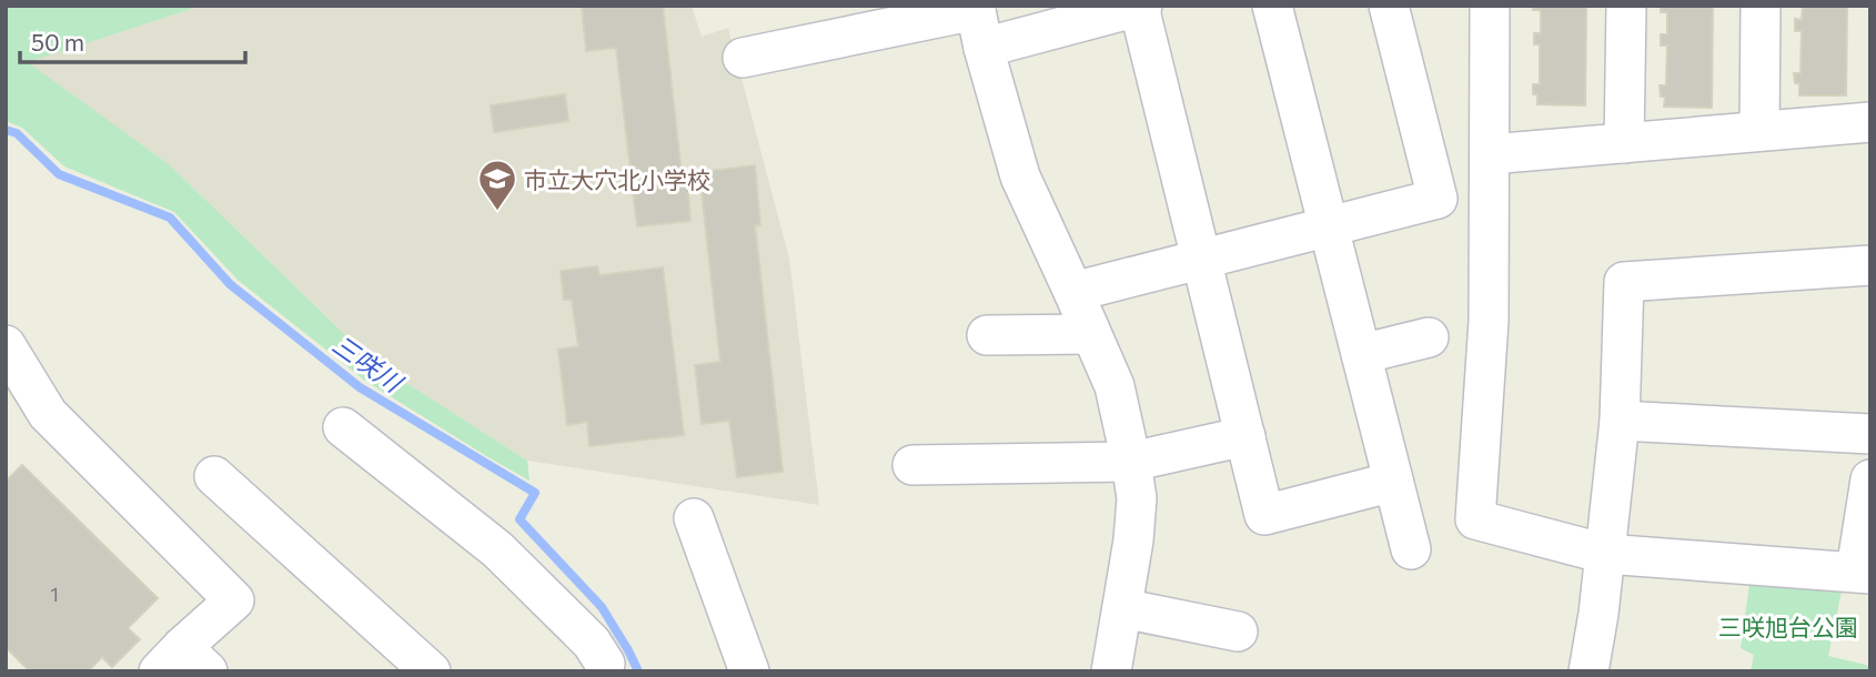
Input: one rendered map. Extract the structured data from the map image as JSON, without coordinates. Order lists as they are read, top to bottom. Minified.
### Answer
{"water":["三咲川"],"parks":["三咲旭台公園"],"places":{"school or university":["市立大穴北小学校"]},"house_numbers":["1"],"scale_bar":"50 m"}
